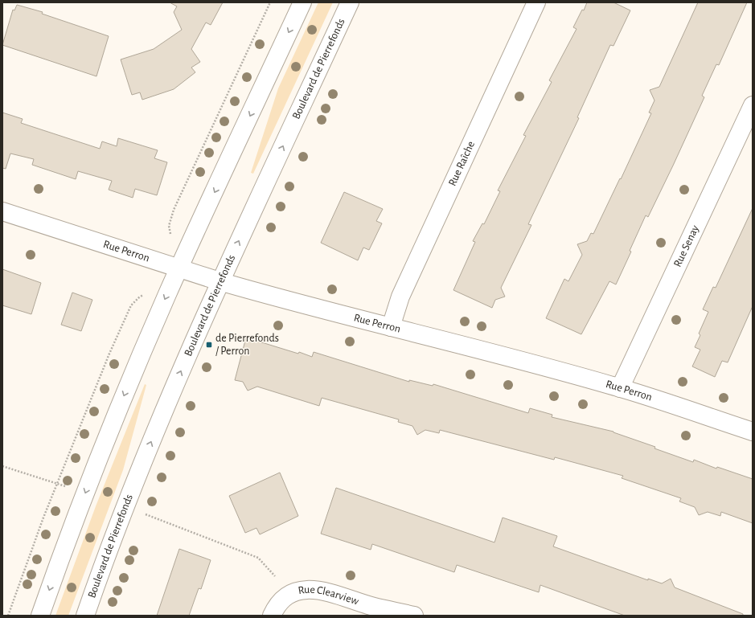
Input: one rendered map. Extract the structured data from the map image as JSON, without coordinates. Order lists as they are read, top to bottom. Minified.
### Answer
{"streets":{"street":["Boulevard de Pierrefonds","Rue Raîche","Rue Senay","Rue Perron","Rue Clearview"]},"crossings":[["Boulevard de Pierrefonds","Rue Perron"],["Rue Raîche","Rue Perron"],["Rue Senay","Rue Perron"]],"places":{"transit":["de Pierrefonds / Perron"]}}
